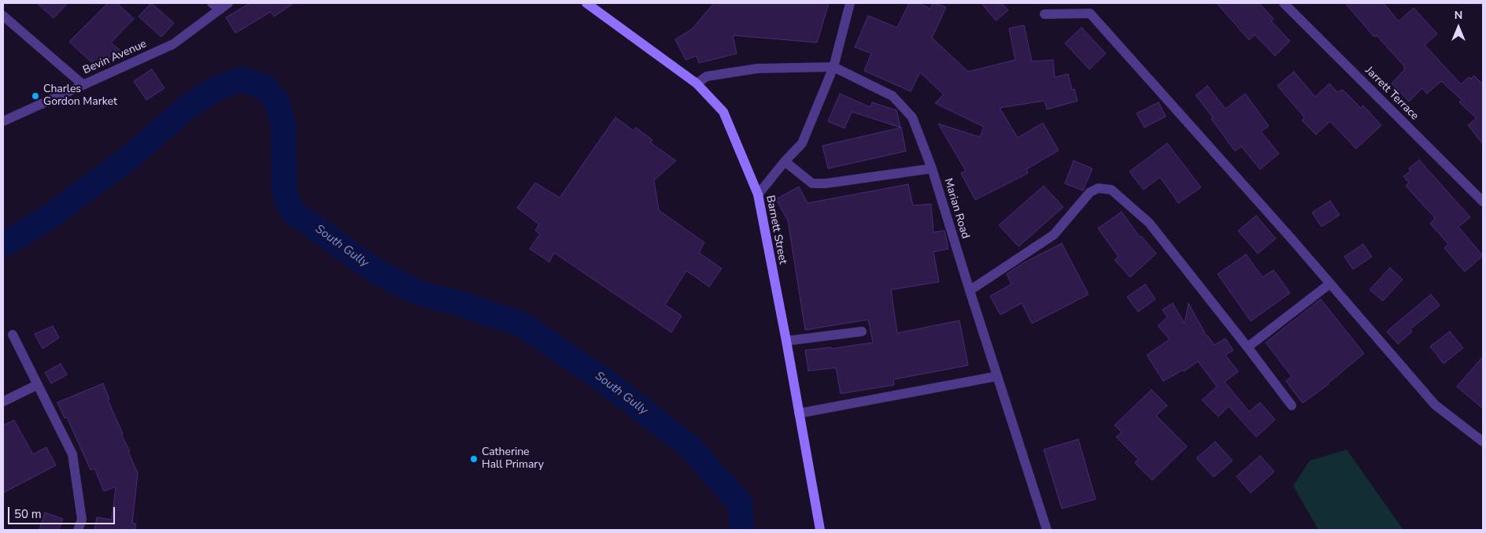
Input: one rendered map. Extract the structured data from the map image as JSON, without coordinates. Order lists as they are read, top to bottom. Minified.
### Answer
{"streets":{"main road":["Barnett Street"],"street":["Bevin Avenue","Jarrett Terrace","Marian Road"]},"crossings":[["Marian Road","Barnett Street"]],"water":["South Gully"],"places":["Charles Gordon Market","Catherine Hall Primary"],"scale_bar":"50 m","north":"top"}
